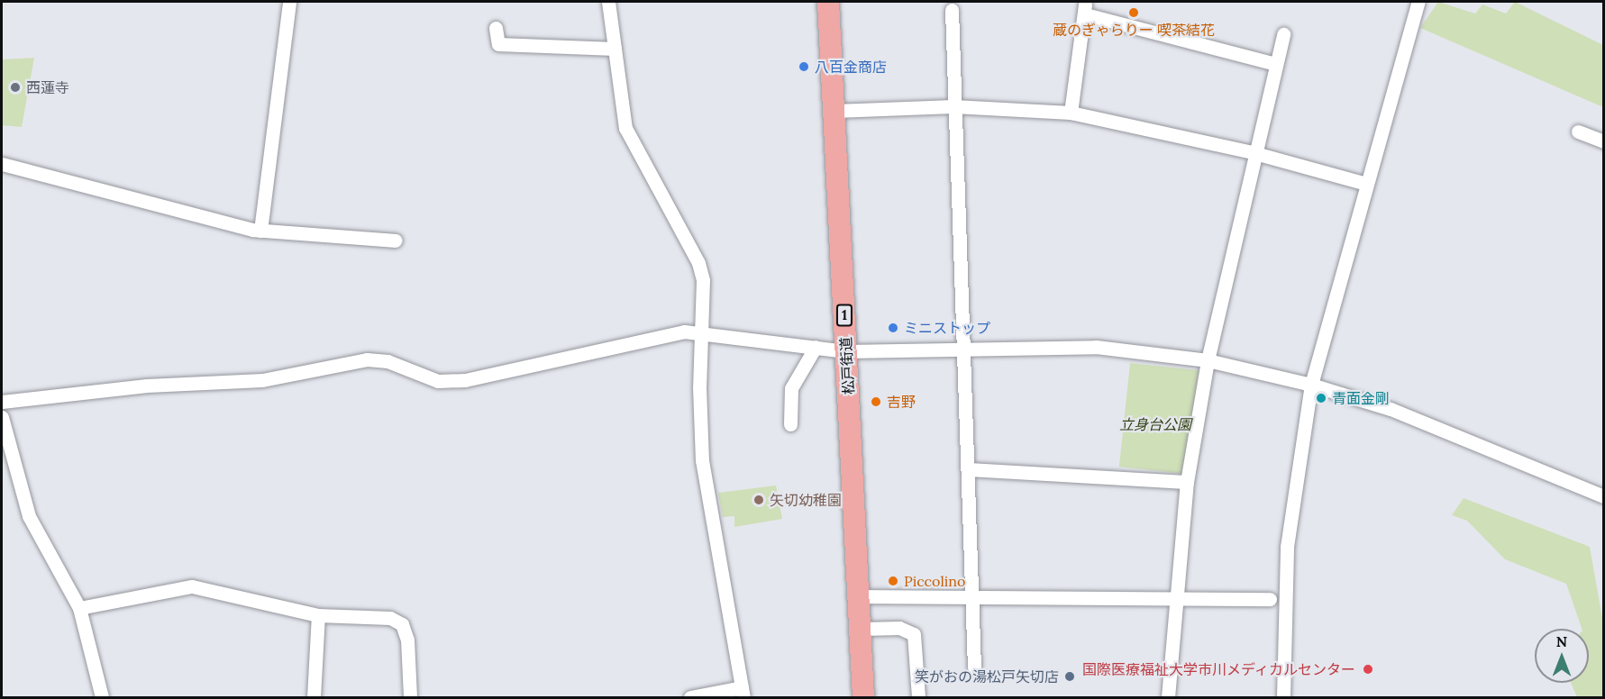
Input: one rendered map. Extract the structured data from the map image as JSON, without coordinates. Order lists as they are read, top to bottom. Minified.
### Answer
{"streets":{"main road":["1","松戸街道"]},"parks":["立身台公園"],"places":["蔵のぎゃらりー 喫茶結花","八百金商店","西蓮寺","ミニストップ","青面金剛","吉野","矢切幼稚園","Piccolino","国際医療福祉大学市川メディカルセンター","笑がおの湯松戸矢切店"],"north":"top"}
